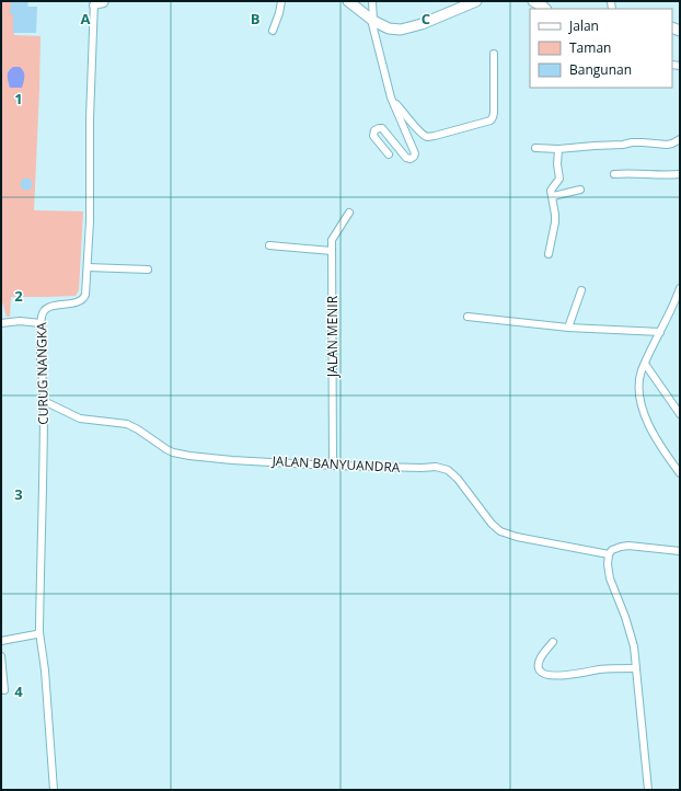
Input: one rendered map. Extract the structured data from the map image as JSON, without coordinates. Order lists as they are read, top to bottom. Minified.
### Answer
{"streets":{"street":["JALAN MENIR","CURUG NANGKA","JALAN BANYUANDRA"]},"crossings":[["JALAN MENIR","JALAN BANYUANDRA"],["CURUG NANGKA","JALAN BANYUANDRA"]],"legend":["Jalan","Taman","Bangunan"],"grid":{"columns":["A","B","C"],"rows":["1","2","3","4"]}}
